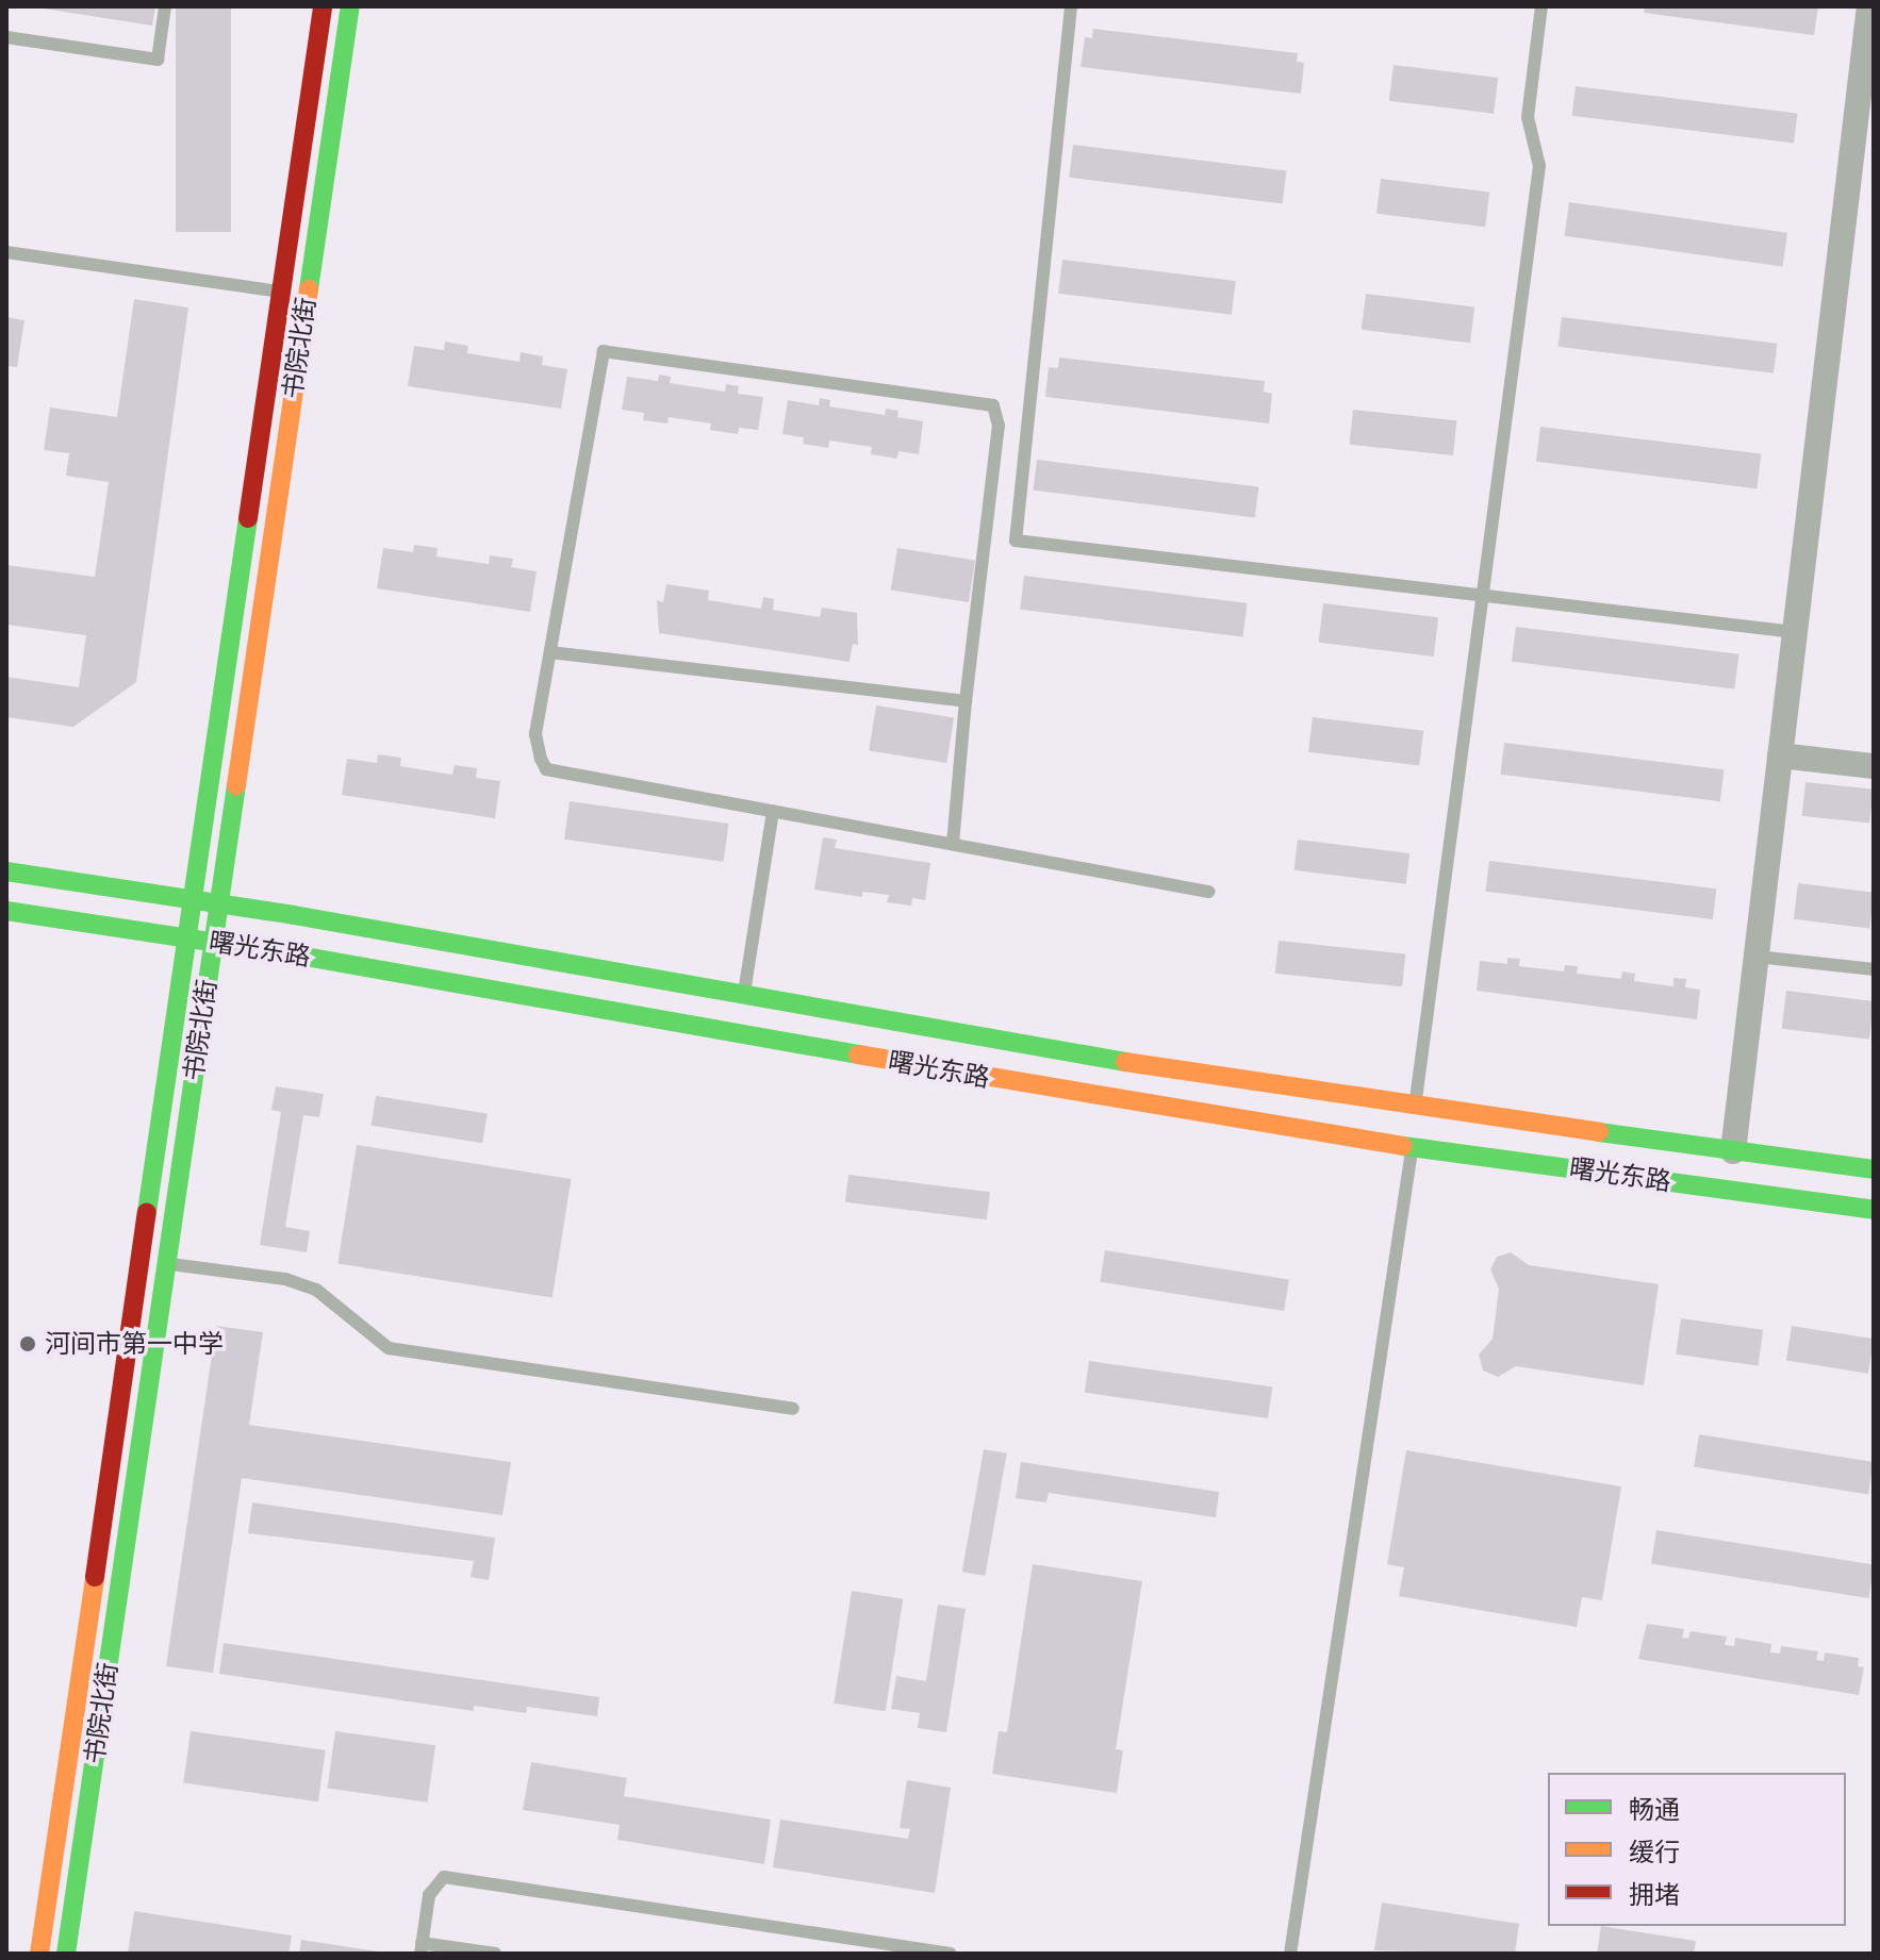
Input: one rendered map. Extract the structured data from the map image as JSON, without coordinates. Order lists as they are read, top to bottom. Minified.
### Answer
{"streets":{"street":["书院北街","曙光东路"]},"crossings":[["书院北街","曙光东路"]],"places":["河间市第一中学"],"legend":["畅通","缓行","拥堵"]}
